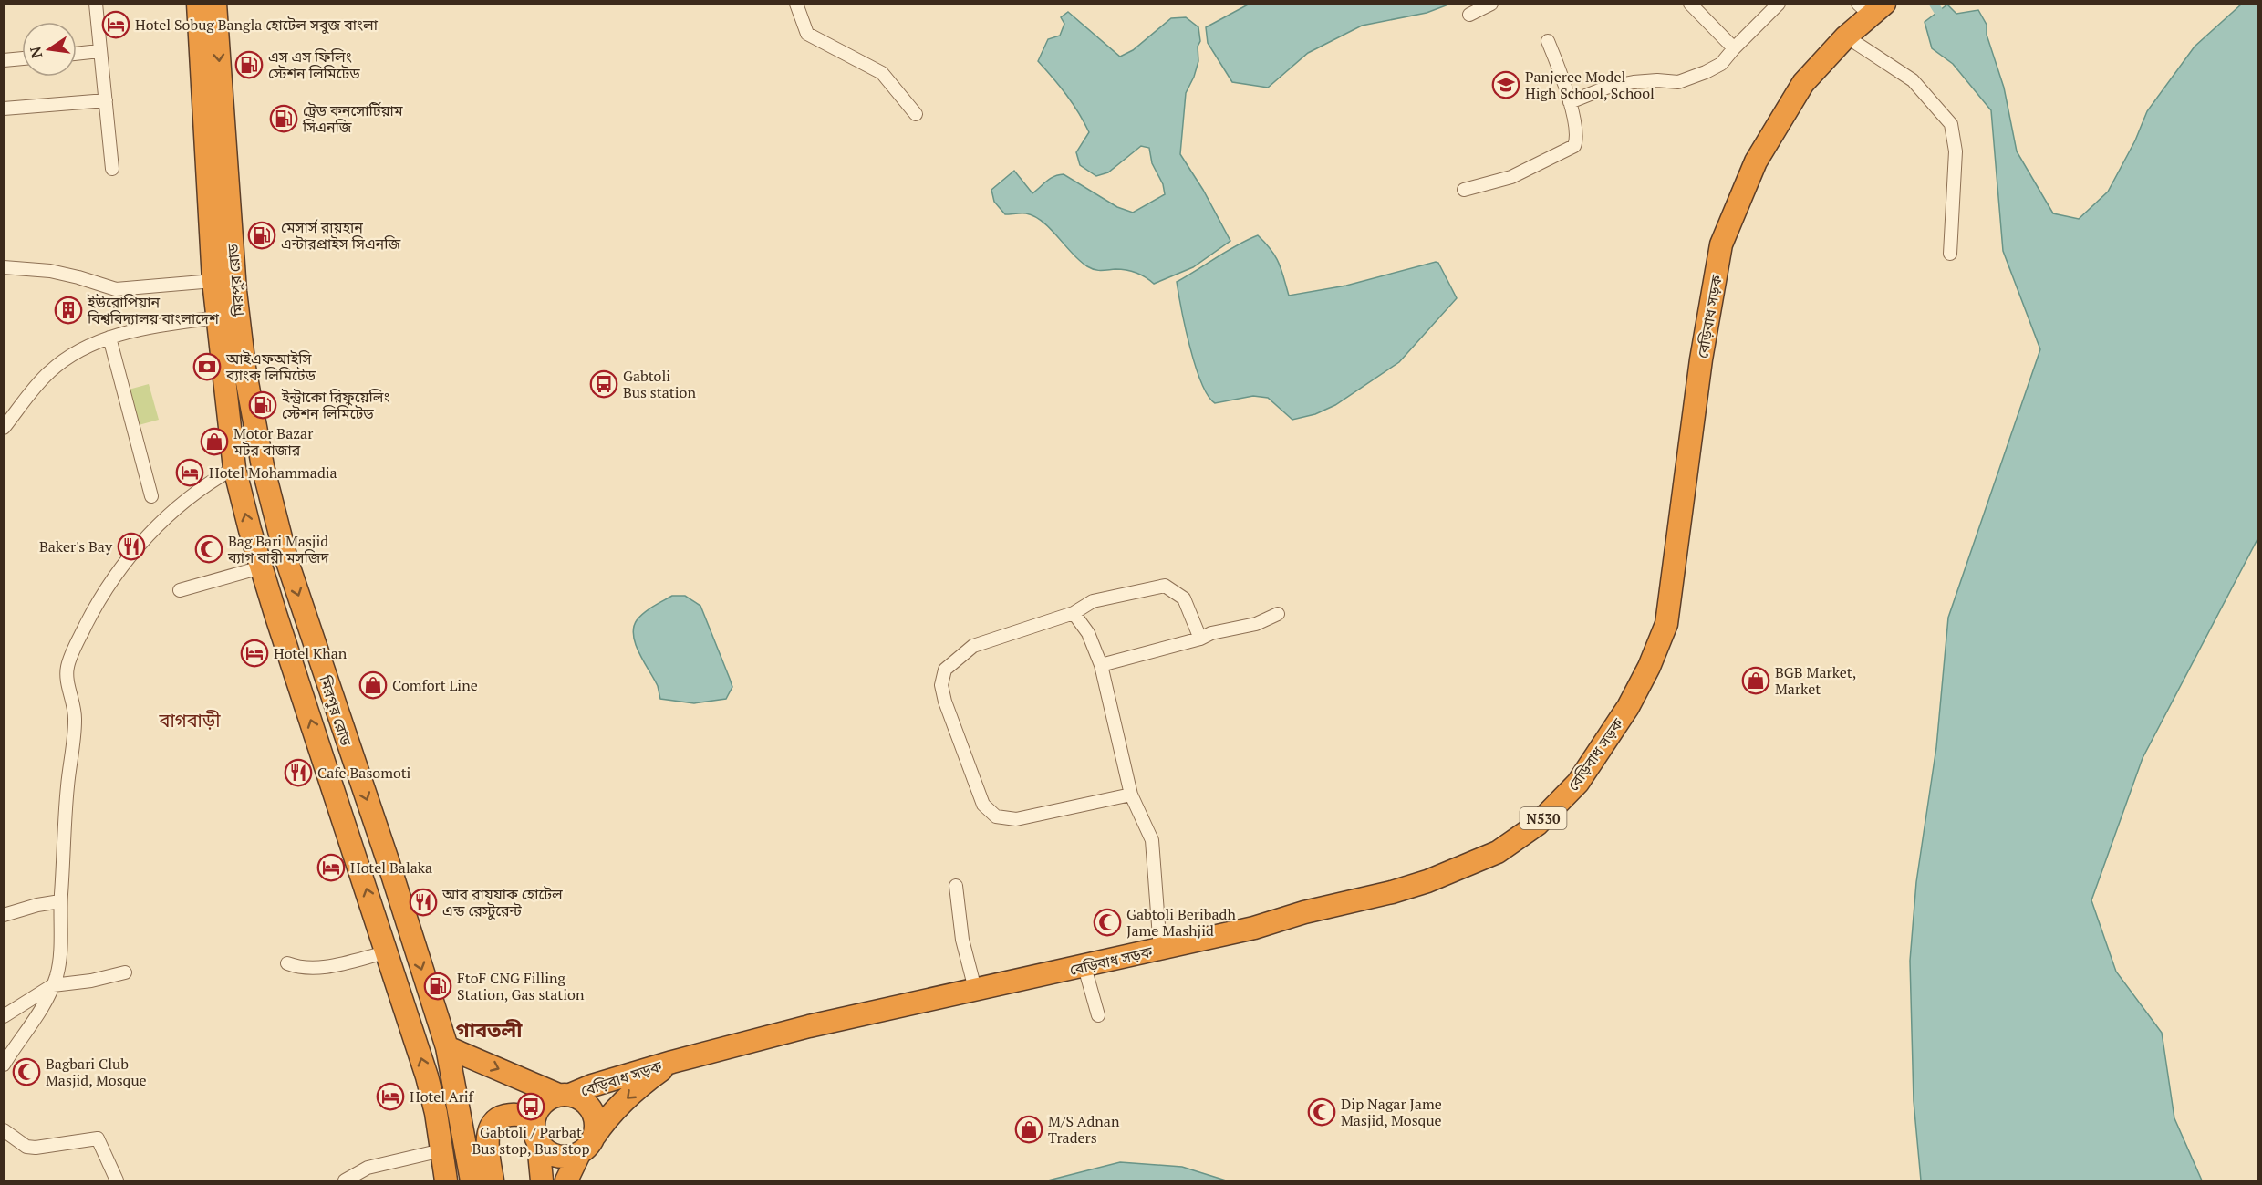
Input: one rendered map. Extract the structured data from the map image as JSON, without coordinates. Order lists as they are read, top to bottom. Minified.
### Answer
{"streets":{"highway":["মিরপুর রোড","বেড়িবাধ সড়ক","N530"]},"districts":["বাগবাড়ী","গাবতলী"],"places":{"hotel":["Hotel Sobug Bangla হোটেল সবুজ বাংলা","Hotel Mohammadia","Hotel Khan","Hotel Balaka","Hotel Arif"],"fuel station":["এস এস ফিলিং স্টেশন লিমিটেড","ট্রেড কনসোর্টিয়াম সিএনজি","মেসার্স রায়হান এন্টারপ্রাইস সিএনজি","ইন্ট্রাকো রিফুয়েলিং স্টেশন লিমিটেড","FtoF CNG Filling Station, Gas station"],"school or university":["Panjeree Model High School, School"],"building":["ইউরোপিয়ান বিশ্ববিদ্যালয় বাংলাদেশ"],"bank":["আইএফআইসি ব্যাংক লিমিটেড"],"bus stop":["Gabtoli Bus station","Gabtoli / Parbat Bus stop, Bus stop"],"shop":["Motor Bazar মটর বাজার","BGB Market, Market","Comfort Line","M/S Adnan Traders"],"restaurant":["Baker's Bay","Cafe Basomoti","আর রাযযাক হোটেল এন্ড রেস্টুরেন্ট"],"mosque":["Bag Bari Masjid ব্যাগ বারী মসজিদ","Gabtoli Beribadh Jame Mashjid","Bagbari Club Masjid, Mosque","Dip Nagar Jame Masjid, Mosque"]},"north":"left"}
